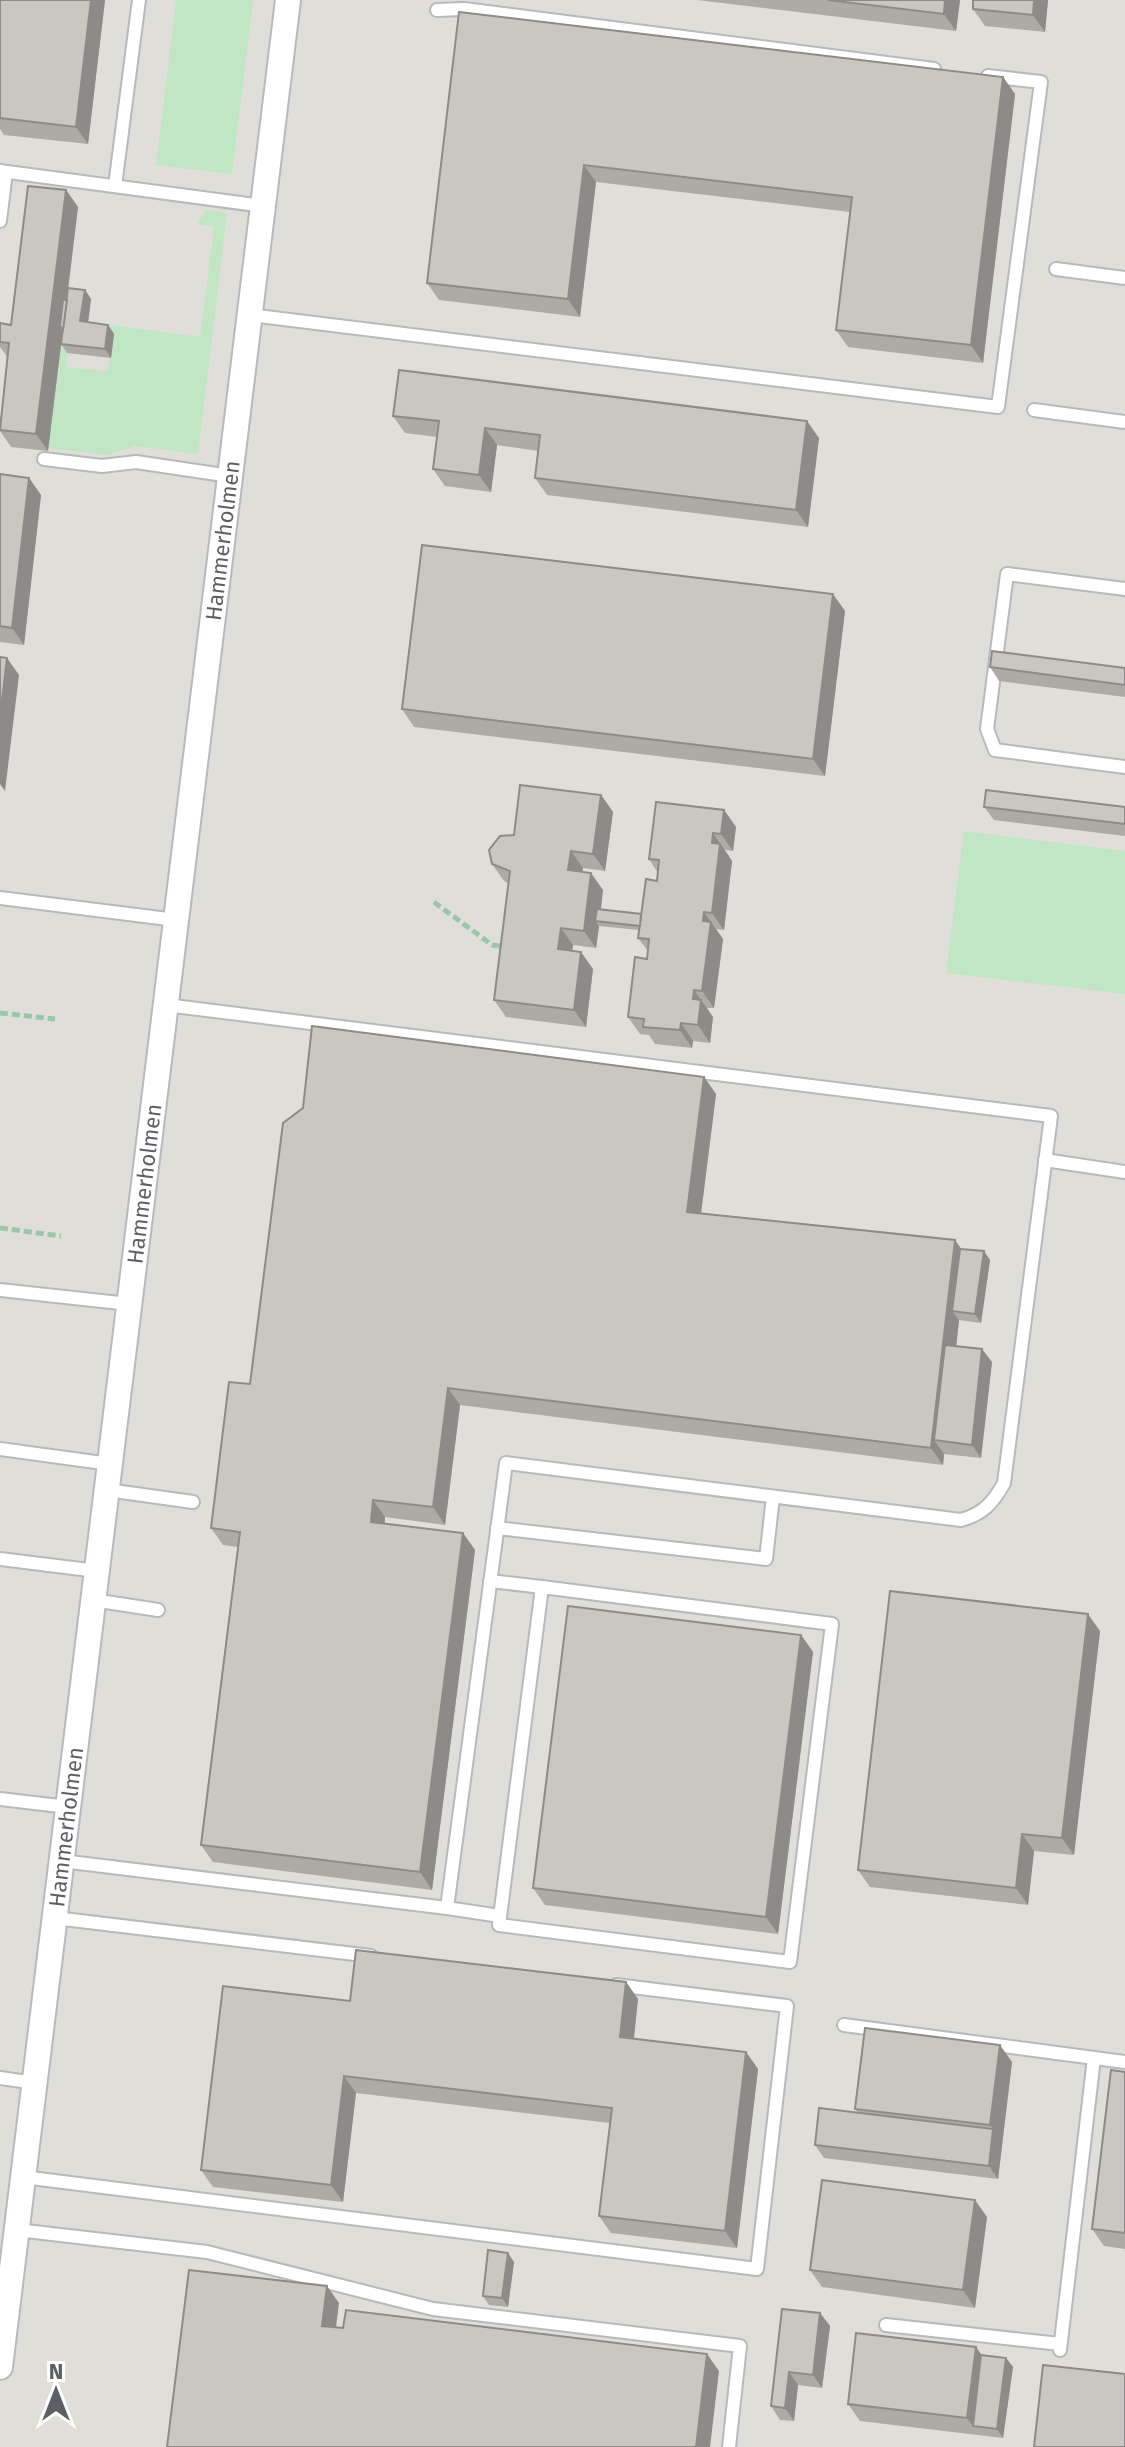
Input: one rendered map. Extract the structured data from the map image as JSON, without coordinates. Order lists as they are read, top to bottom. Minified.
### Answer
{"streets":{"street":["Hammerholmen"]},"north":"top"}
